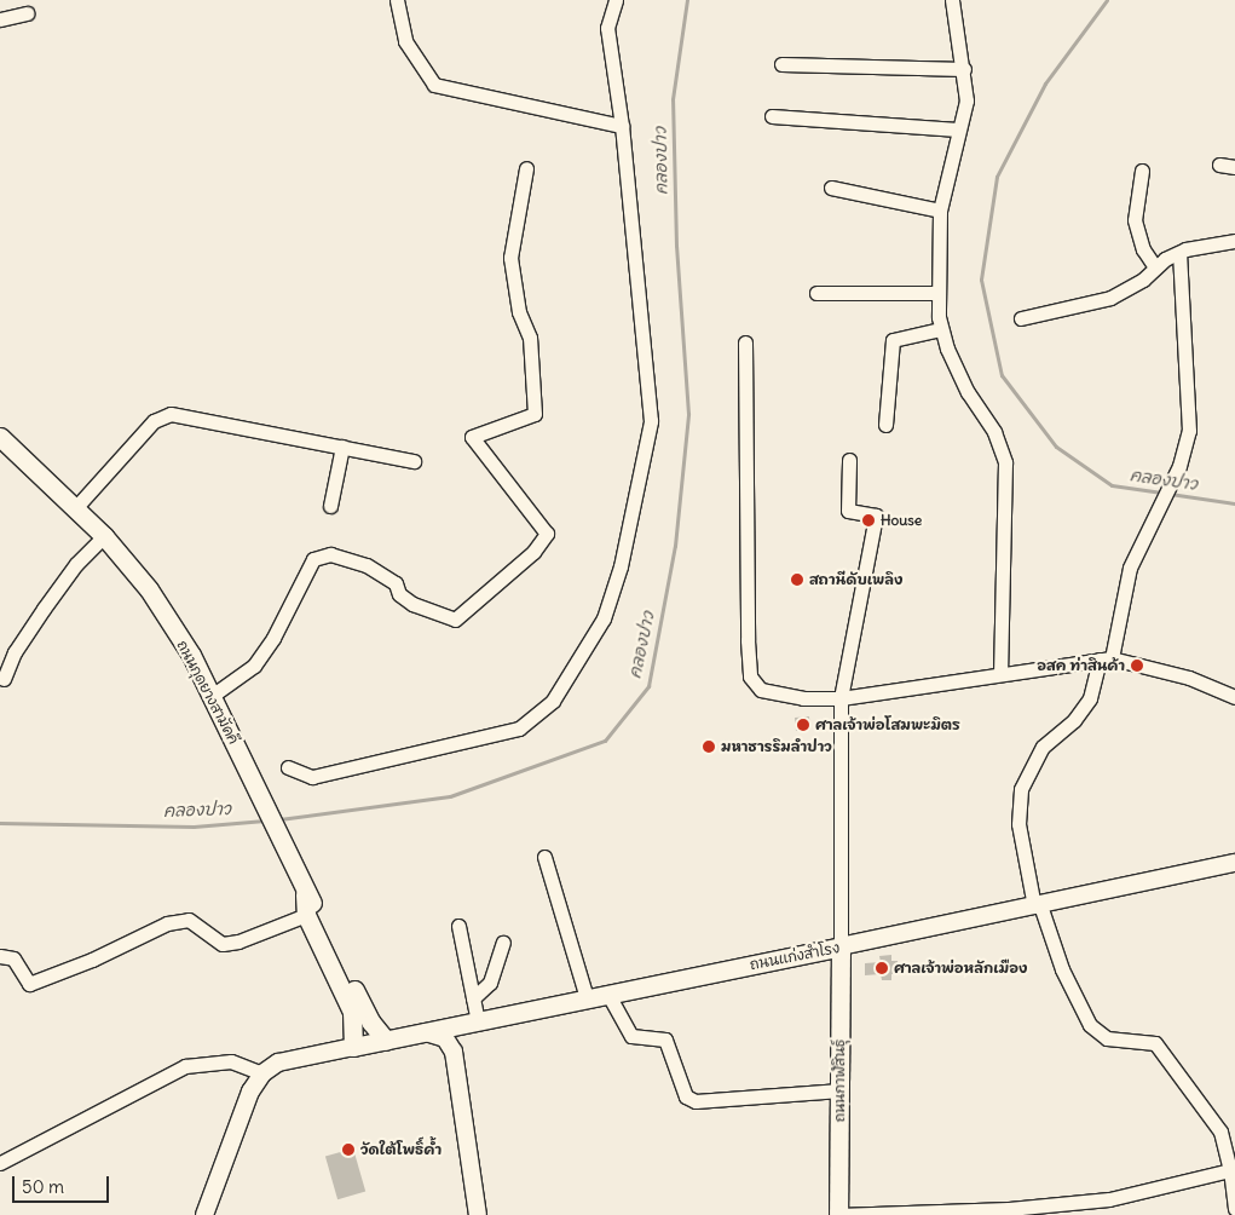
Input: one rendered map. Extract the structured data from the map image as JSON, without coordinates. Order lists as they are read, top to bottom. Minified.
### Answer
{"streets":{"main road":["ถนนกุดยางสามัคคี","ถนนแก่งสำโรง","ถนนกาฬสินธุ์"]},"crossings":[["ถนนกุดยางสามัคคี","ถนนแก่งสำโรง"],["ถนนแก่งสำโรง","ถนนกาฬสินธุ์"]],"water":["คลองปาว"],"places":["House","สถานีดับเพลิง","อสค ท่าสินค้า","ศาลเจ้าพ่อโสมพะมิตร","มหาธารริมลำปาว","ศาลเจ้าพ่อหลักเมือง","วัดใต้โพธิ์คำ้"],"scale_bar":"50 m"}
